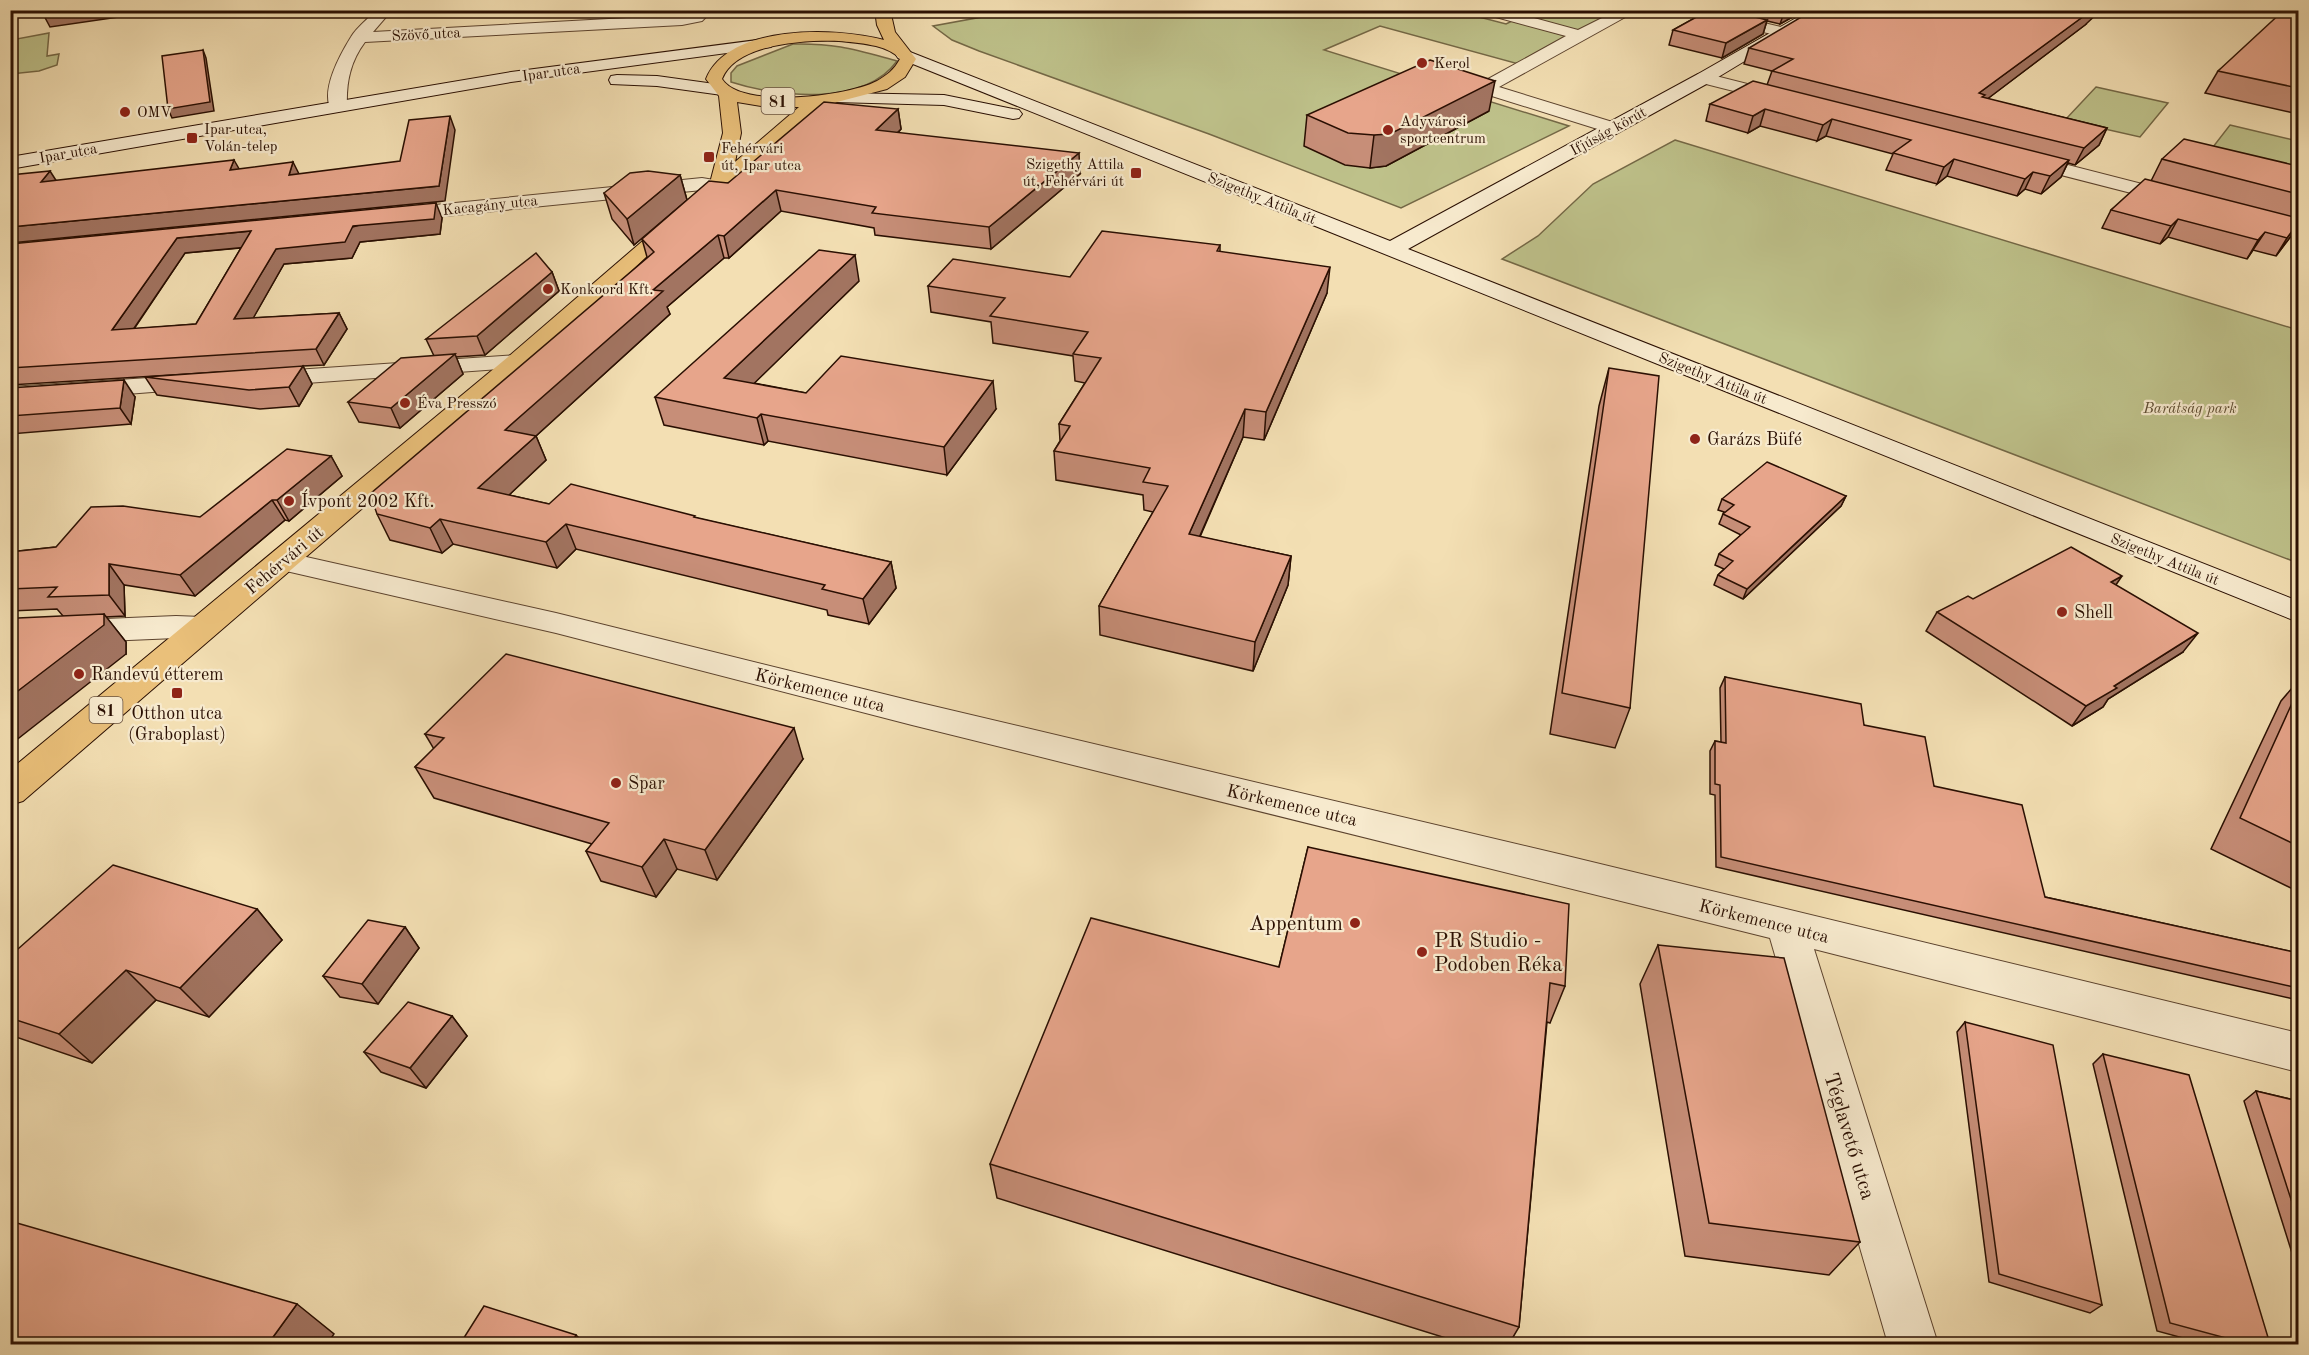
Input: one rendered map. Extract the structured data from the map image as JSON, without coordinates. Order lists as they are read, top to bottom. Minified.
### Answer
{"streets":{"main road":["81","Fehérvári út"],"street":["Szövő utca","Ipar utca","Ifjúság körút","Szigethy Attila út","Kacagány utca","Körkemence utca","Téglavető utca"]},"crossings":[["Ipar utca","Fehérvári út"],["Ifjúság körút","Szigethy Attila út"],["Szigethy Attila út","Fehérvári út"],["Kacagány utca","Fehérvári út"],["Fehérvári út","Körkemence utca"],["Körkemence utca","Téglavető utca"]],"parks":["Barátság park"],"places":{"other":["Kerol","OMV","Adyvárosi sportcentrum","Konkoord Kft.","Éva Presszó","Garázs Büfé","Ívpont 2002 Kft.","Shell","Randevú étterem","Spar","Appentum","PR Studio - Podoben Réka"],"transit":["Ipar utca, Volán-telep","Fehérvári út, Ipar utca","Szigethy Attila út, Fehérvári út","Otthon utca (Graboplast)"]}}
